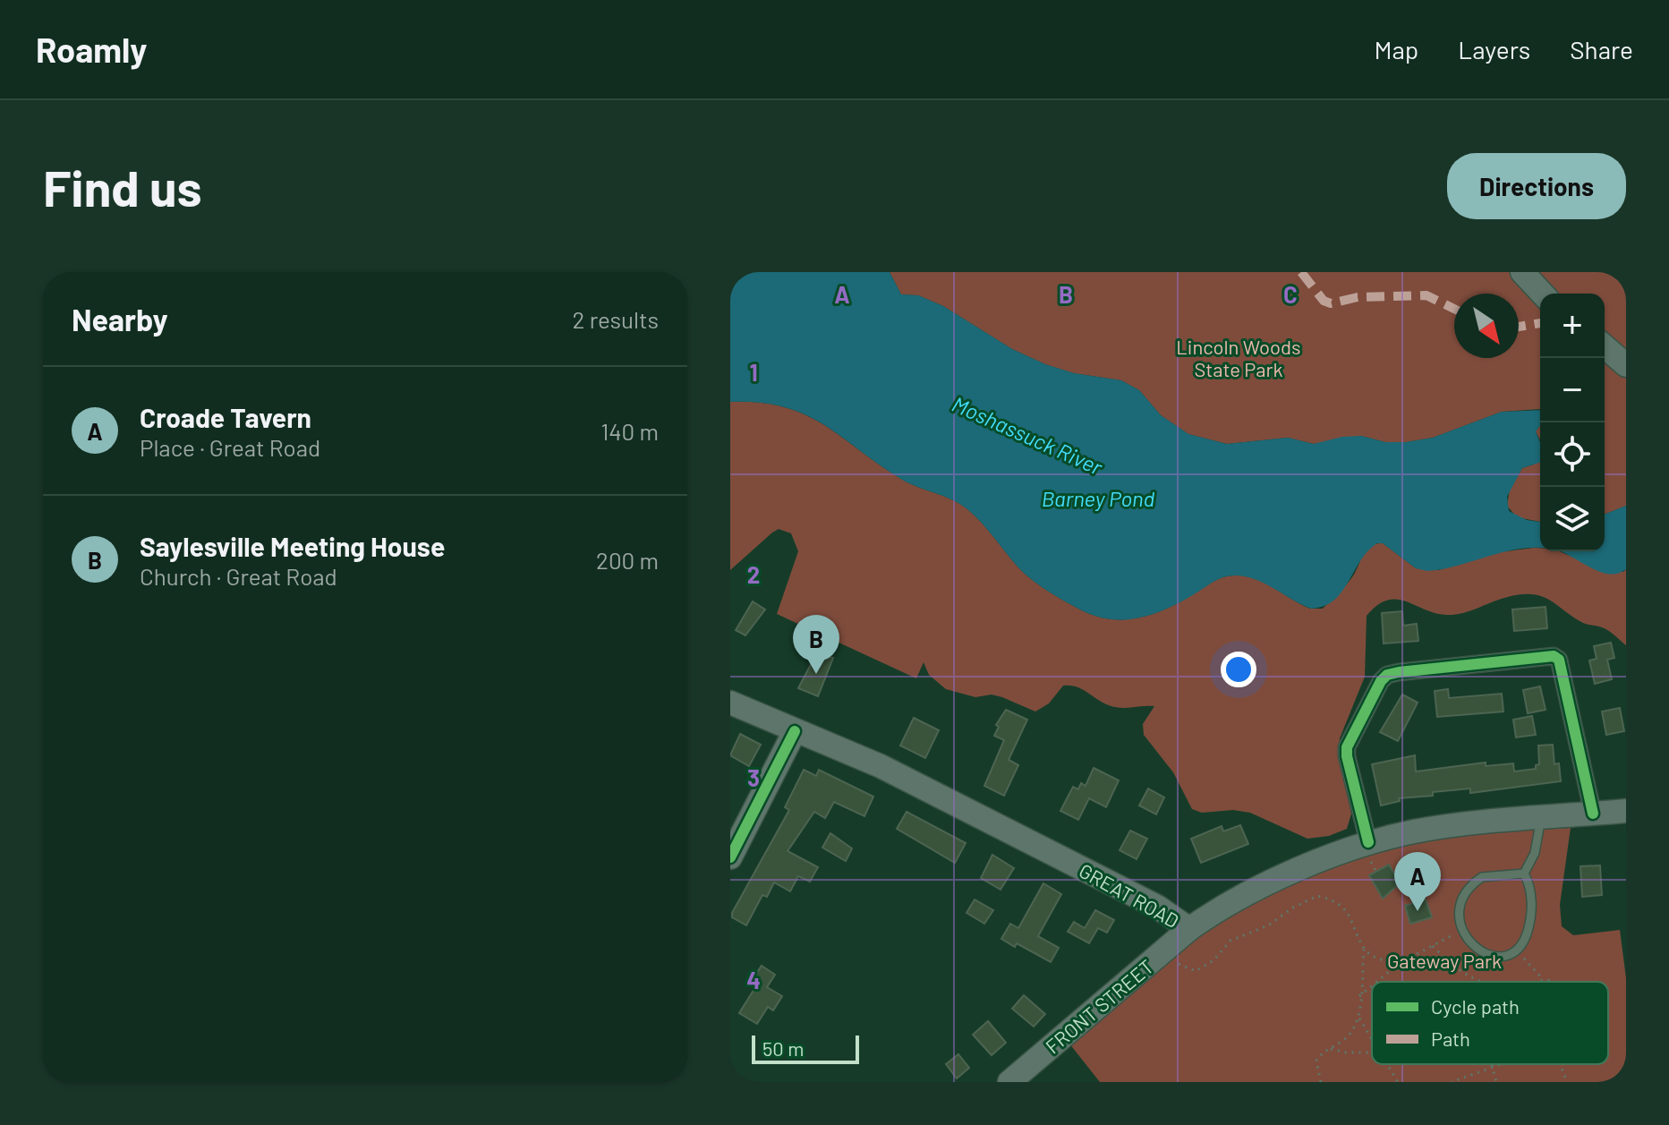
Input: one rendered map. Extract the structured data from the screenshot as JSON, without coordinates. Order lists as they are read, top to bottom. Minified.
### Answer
{"streets":{"main road":["GREAT ROAD","FRONT STREET"]},"crossings":[["GREAT ROAD","FRONT STREET"]],"water":["Moshassuck River","Barney Pond"],"parks":["Lincoln Woods State Park","Gateway Park"],"legend":["Cycle path","Path"],"scale_bar":"50 m","north":"bottom right","page":{"header":"Roamly","nav":["Map","Layers","Share"],"buttons":"Directions","title":"Find us","heading":["Nearby","2 results"],"map_buttons":["+","−"],"list":[{"mark":"A","name":"Croade Tavern","note":"Place · Great Road","value":"140 m"},{"mark":"B","name":"Saylesville Meeting House","note":"Church · Great Road","value":"200 m"}],"pins":["B","A"],"scale":"50 m"},"grid":{"columns":["A","B","C"],"rows":["1","2","3","4"]}}
